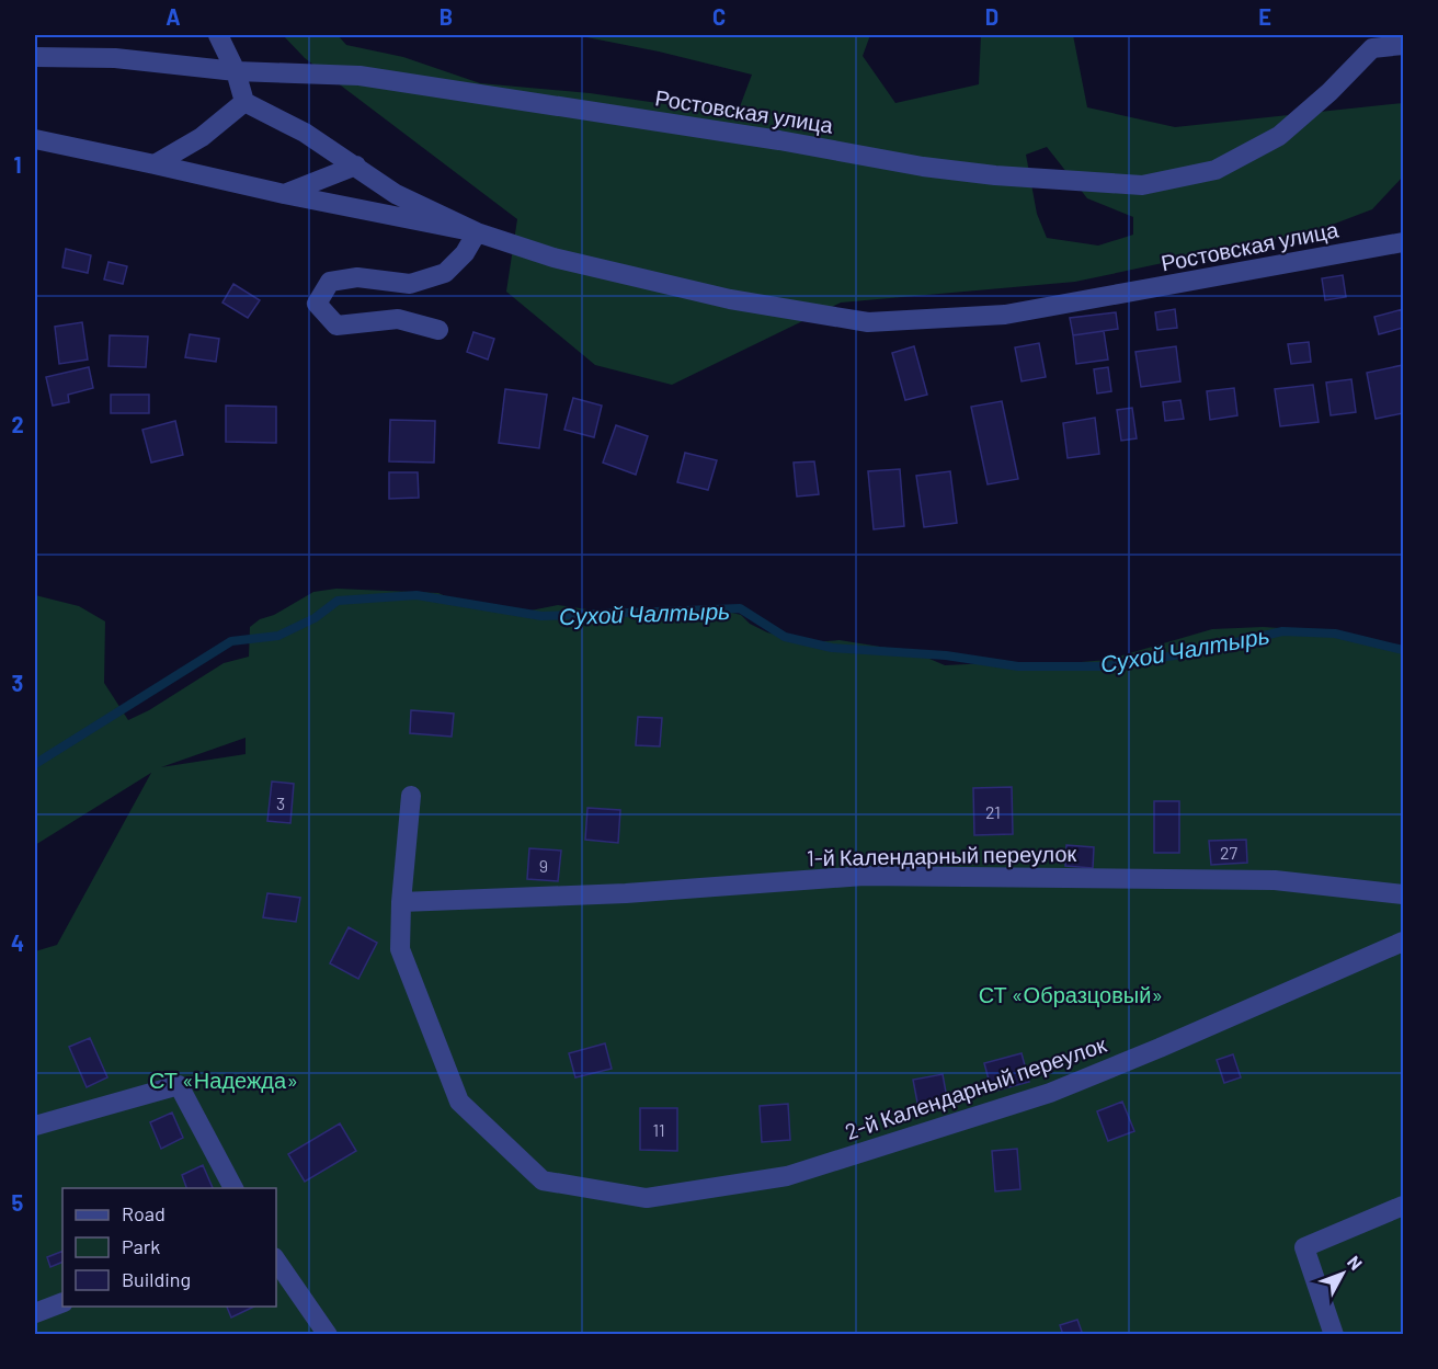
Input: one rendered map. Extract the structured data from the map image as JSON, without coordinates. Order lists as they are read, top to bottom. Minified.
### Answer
{"streets":{"street":["Ростовская улица","1-й Календарный переулок","2-й Календарный переулок"]},"crossings":[["1-й Календарный переулок","2-й Календарный переулок"]],"water":["Сухой Чалтырь"],"parks":["СТ «Образцовый»","СТ «Надежда»"],"house_numbers":["3","21","27","9","11"],"legend":["Road","Park","Building"],"north":"top right","grid":{"columns":["A","B","C","D","E"],"rows":["1","2","3","4","5"]}}
